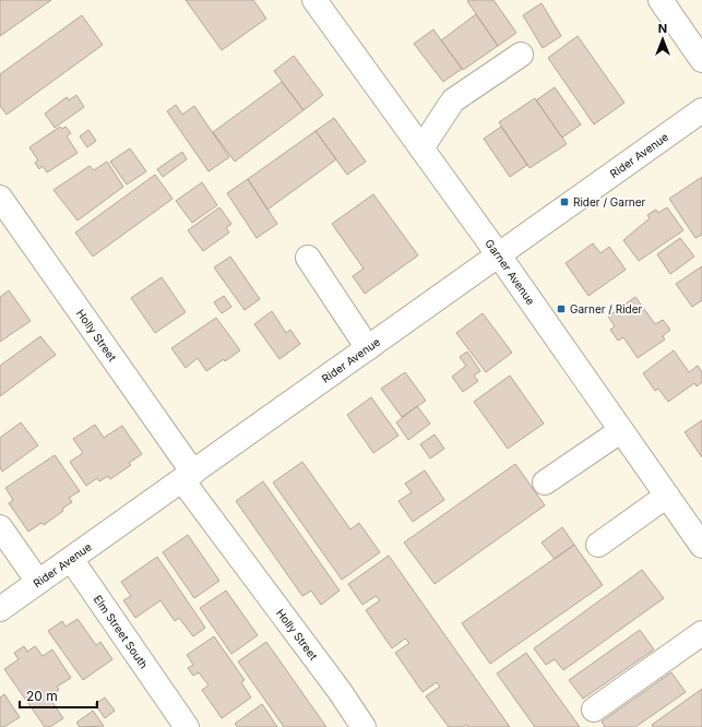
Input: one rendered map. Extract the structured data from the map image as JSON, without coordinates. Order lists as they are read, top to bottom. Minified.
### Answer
{"streets":{"street":["Rider Avenue","Garner Avenue","Holly Street","Elm Street South"]},"crossings":[["Rider Avenue","Garner Avenue"],["Rider Avenue","Holly Street"],["Rider Avenue","Elm Street South"]],"places":{"transit":["Rider / Garner","Garner / Rider"]},"scale_bar":"20 m","north":"top"}
